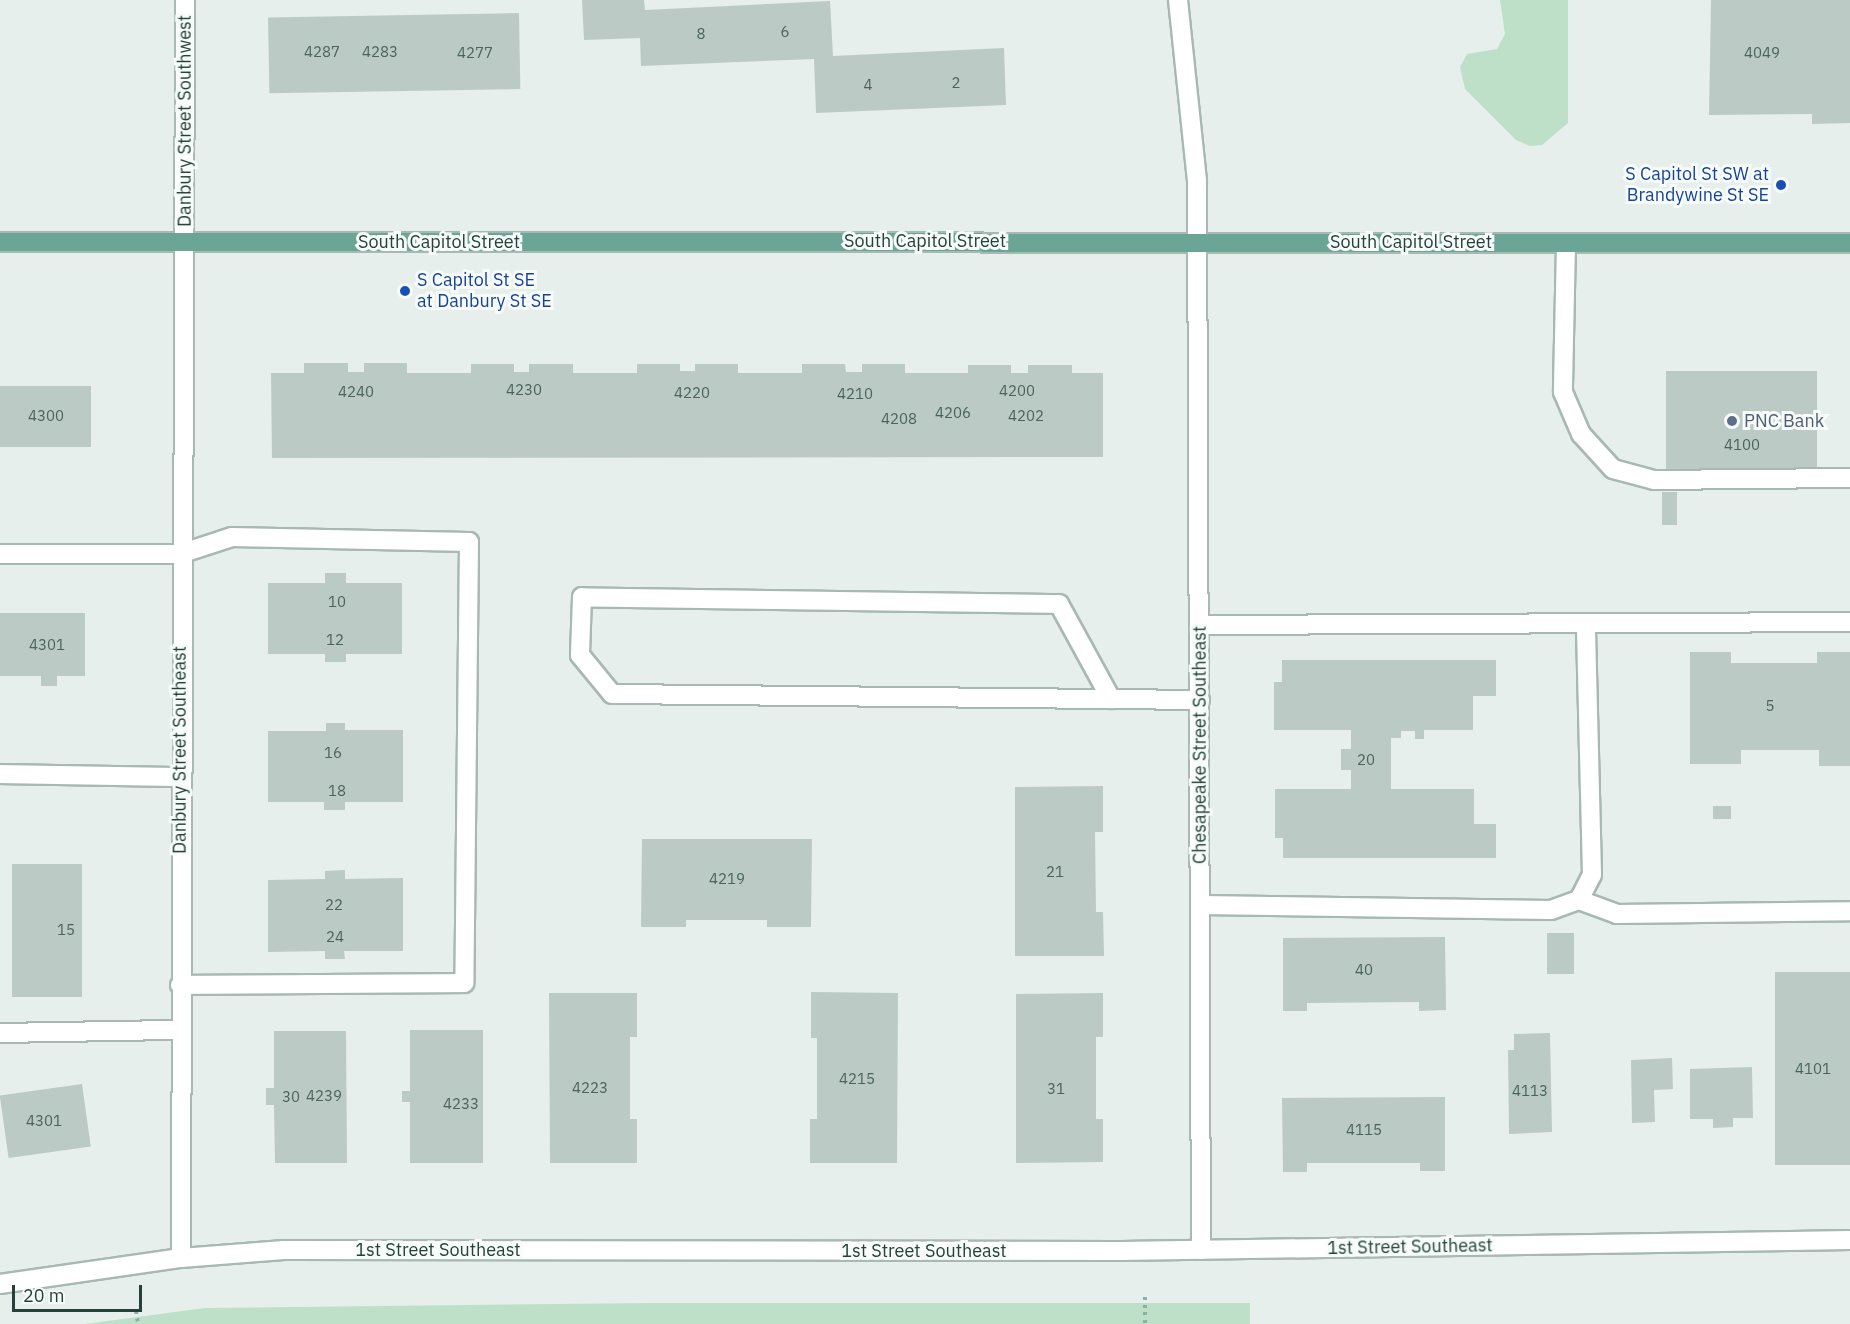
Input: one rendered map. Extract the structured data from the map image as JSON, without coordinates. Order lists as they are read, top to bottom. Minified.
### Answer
{"streets":{"main road":["South Capitol Street"],"street":["Danbury Street Southwest","Chesapeake Street Southeast","Danbury Street Southeast","1st Street Southeast"]},"crossings":[["Danbury Street Southwest","South Capitol Street"],["Danbury Street Southwest","Danbury Street Southeast"],["South Capitol Street","Chesapeake Street Southeast"],["South Capitol Street","Danbury Street Southeast"],["Chesapeake Street Southeast","1st Street Southeast"],["Danbury Street Southeast","1st Street Southeast"]],"places":["S Capitol St SW at Brandywine St SE","S Capitol St SE at Danbury St SE","PNC Bank"],"house_numbers":["6","8","4287","4283","4277","4049","2","4","4230","4200","4240","4220","4210","4206","4300","4202","4208","4100","10","12","4301","5","16","20","18","21","4219","22","15","24","40","4101","4215","4223","31","4113","4239","30","4233","4301","4115"],"scale_bar":"20 m"}
